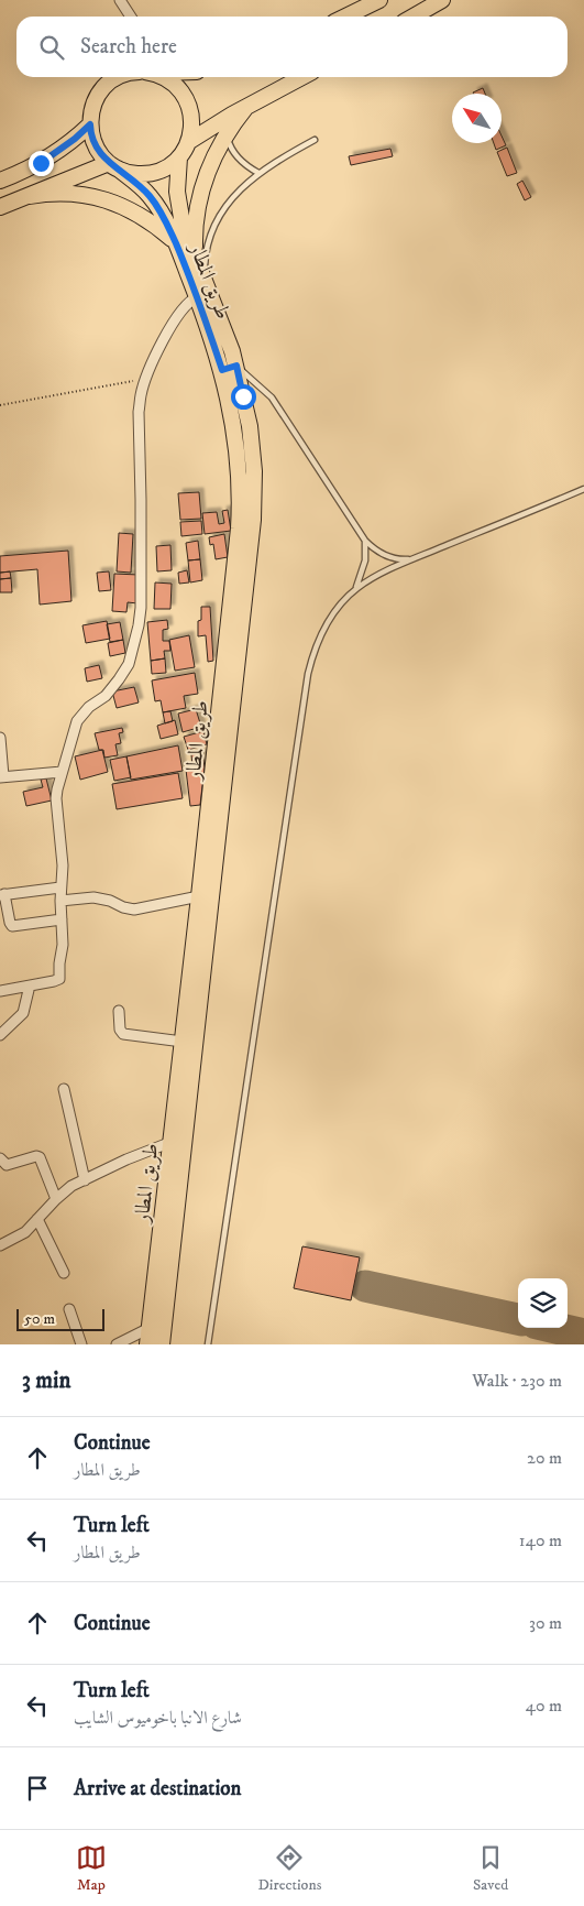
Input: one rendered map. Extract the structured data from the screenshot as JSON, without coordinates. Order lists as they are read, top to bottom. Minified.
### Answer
{"streets":{"main road":["طريق المطار"]},"scale_bar":"50 m","north":"top left","page":{"search":"Search here","scale":"50 m","heading":["3 min","Walk · 230 m"],"list":[["Continue","طريق المطار","20 m"],["Turn left","طريق المطار","140 m"],["Continue","30 m"],["Turn left","شارع الانبا باخوميوس الشايب","40 m"],"Arrive at destination"],"nav":["Map","Directions","Saved"]}}
